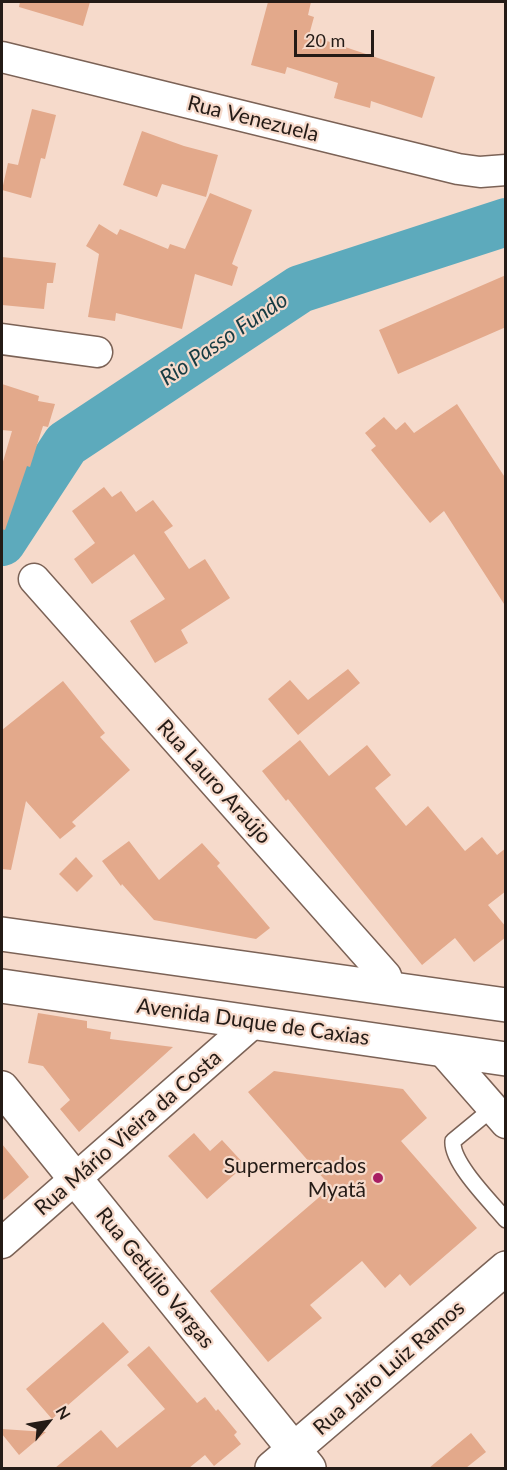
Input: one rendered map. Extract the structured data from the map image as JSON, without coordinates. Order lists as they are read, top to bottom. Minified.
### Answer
{"streets":{"main road":["Avenida Duque de Caxias","Rua Getúlio Vargas","Rua Jairo Luiz Ramos"],"street":["Rua Venezuela","Rua Lauro Araújo","Rua Mário Vieira da Costa"]},"crossings":[["Avenida Duque de Caxias","Rua Mário Vieira da Costa"],["Rua Mário Vieira da Costa","Rua Getúlio Vargas"],["Rua Getúlio Vargas","Rua Jairo Luiz Ramos"]],"water":["Rio Passo Fundo"],"places":["Supermercados Myatã"],"scale_bar":"20 m","north":"top right"}
